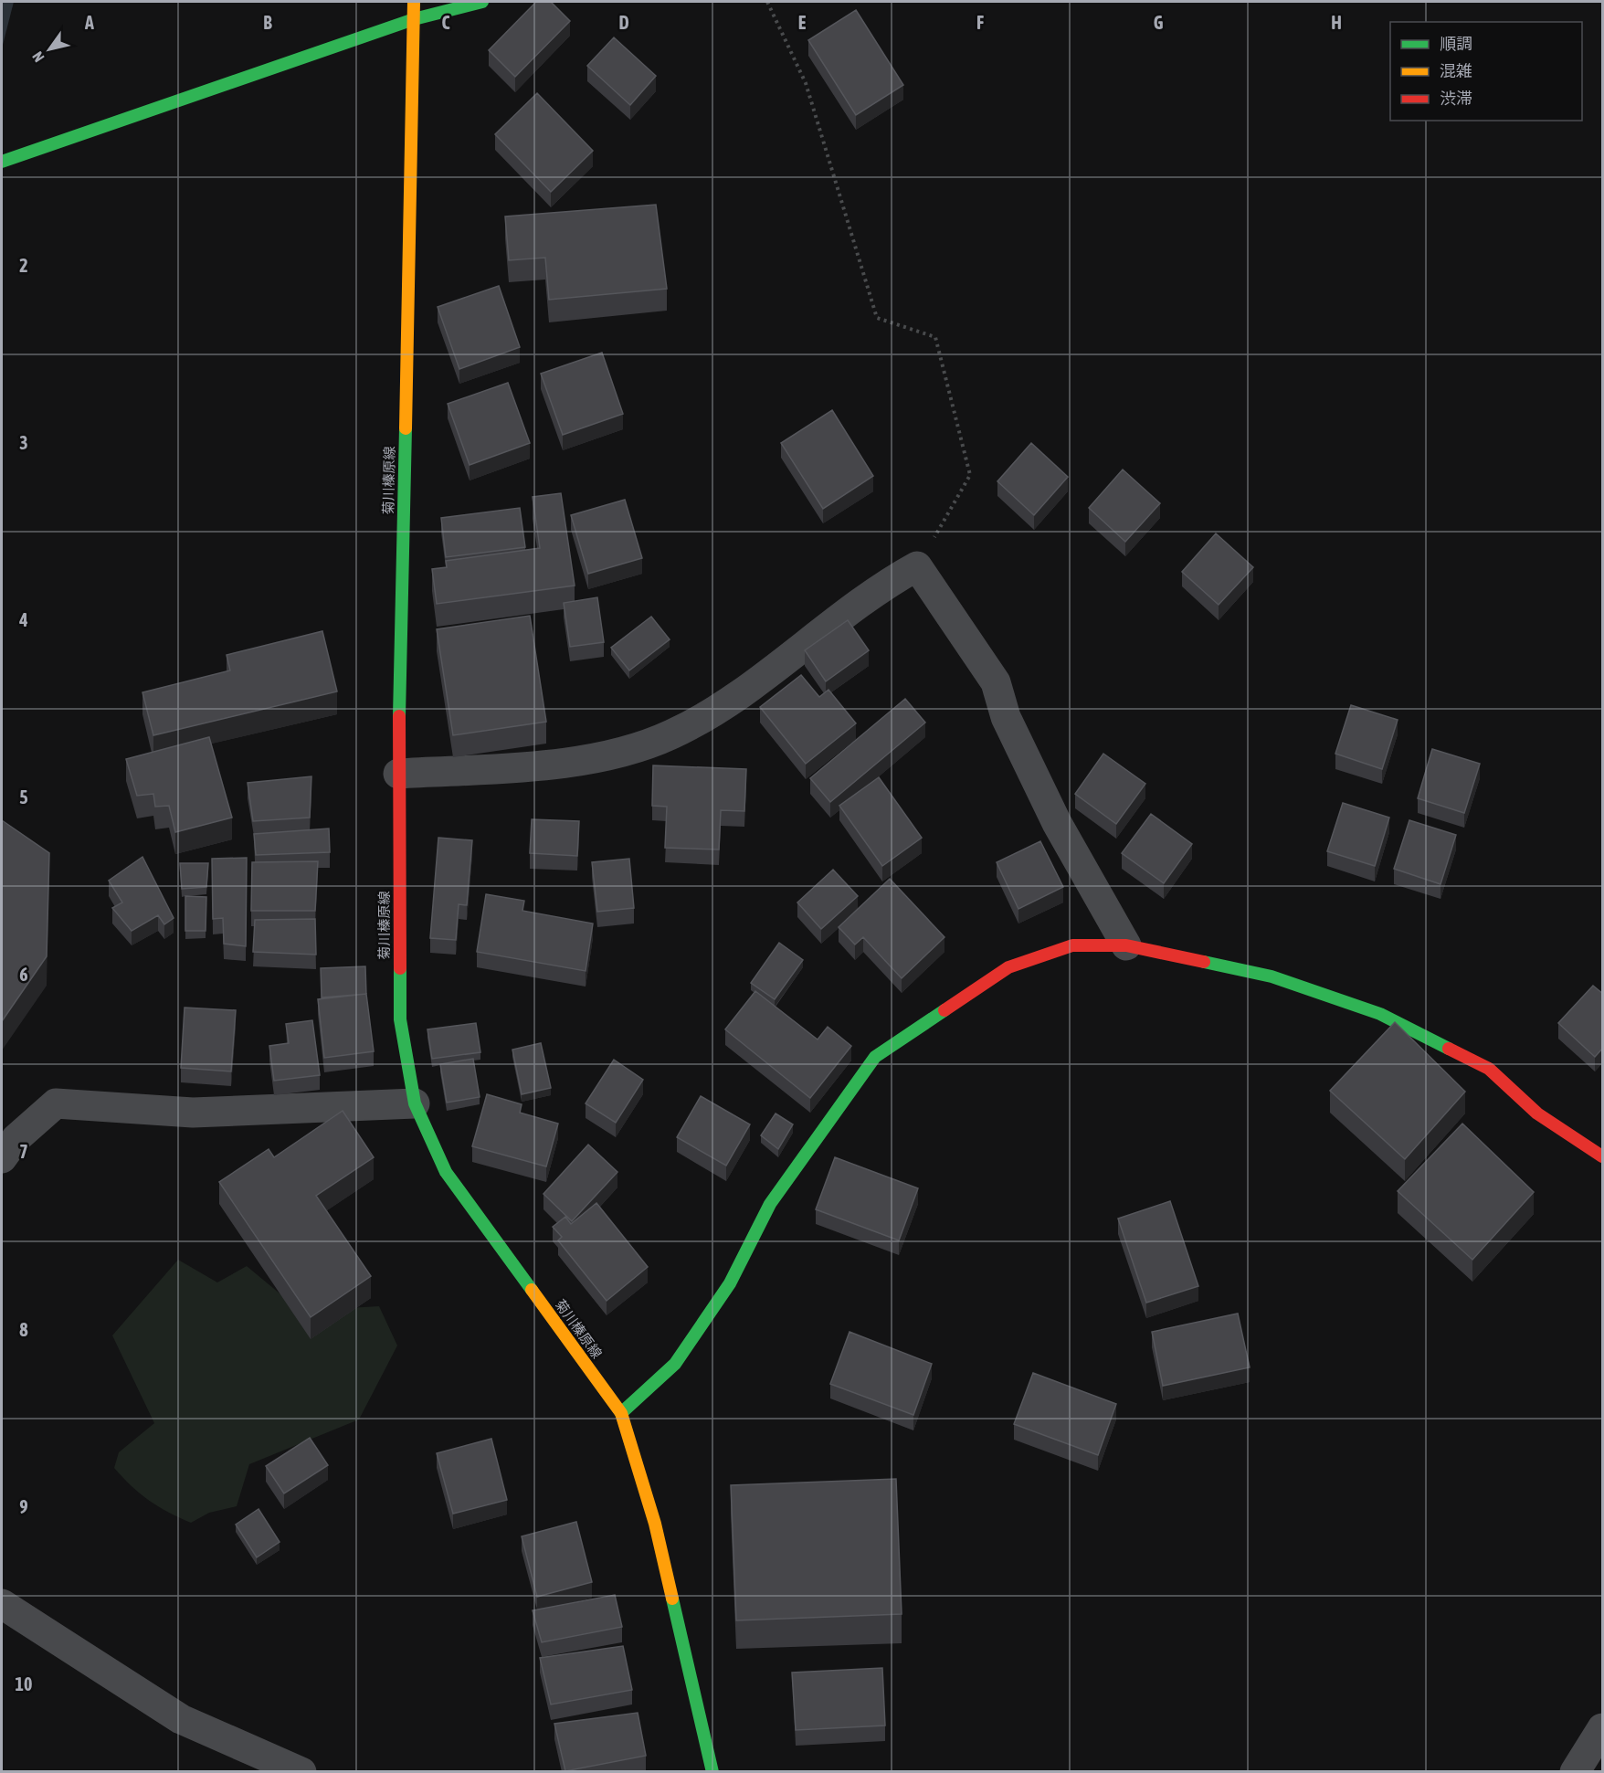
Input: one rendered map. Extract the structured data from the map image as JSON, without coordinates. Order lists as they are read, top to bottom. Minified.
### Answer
{"streets":{"main road":["菊川榛原線"]},"legend":["順調","混雑","渋滞"],"north":"bottom left","grid":{"columns":["A","B","C","D","E","F","G","H"],"rows":["2","3","4","5","6","7","8","9","10"]}}
